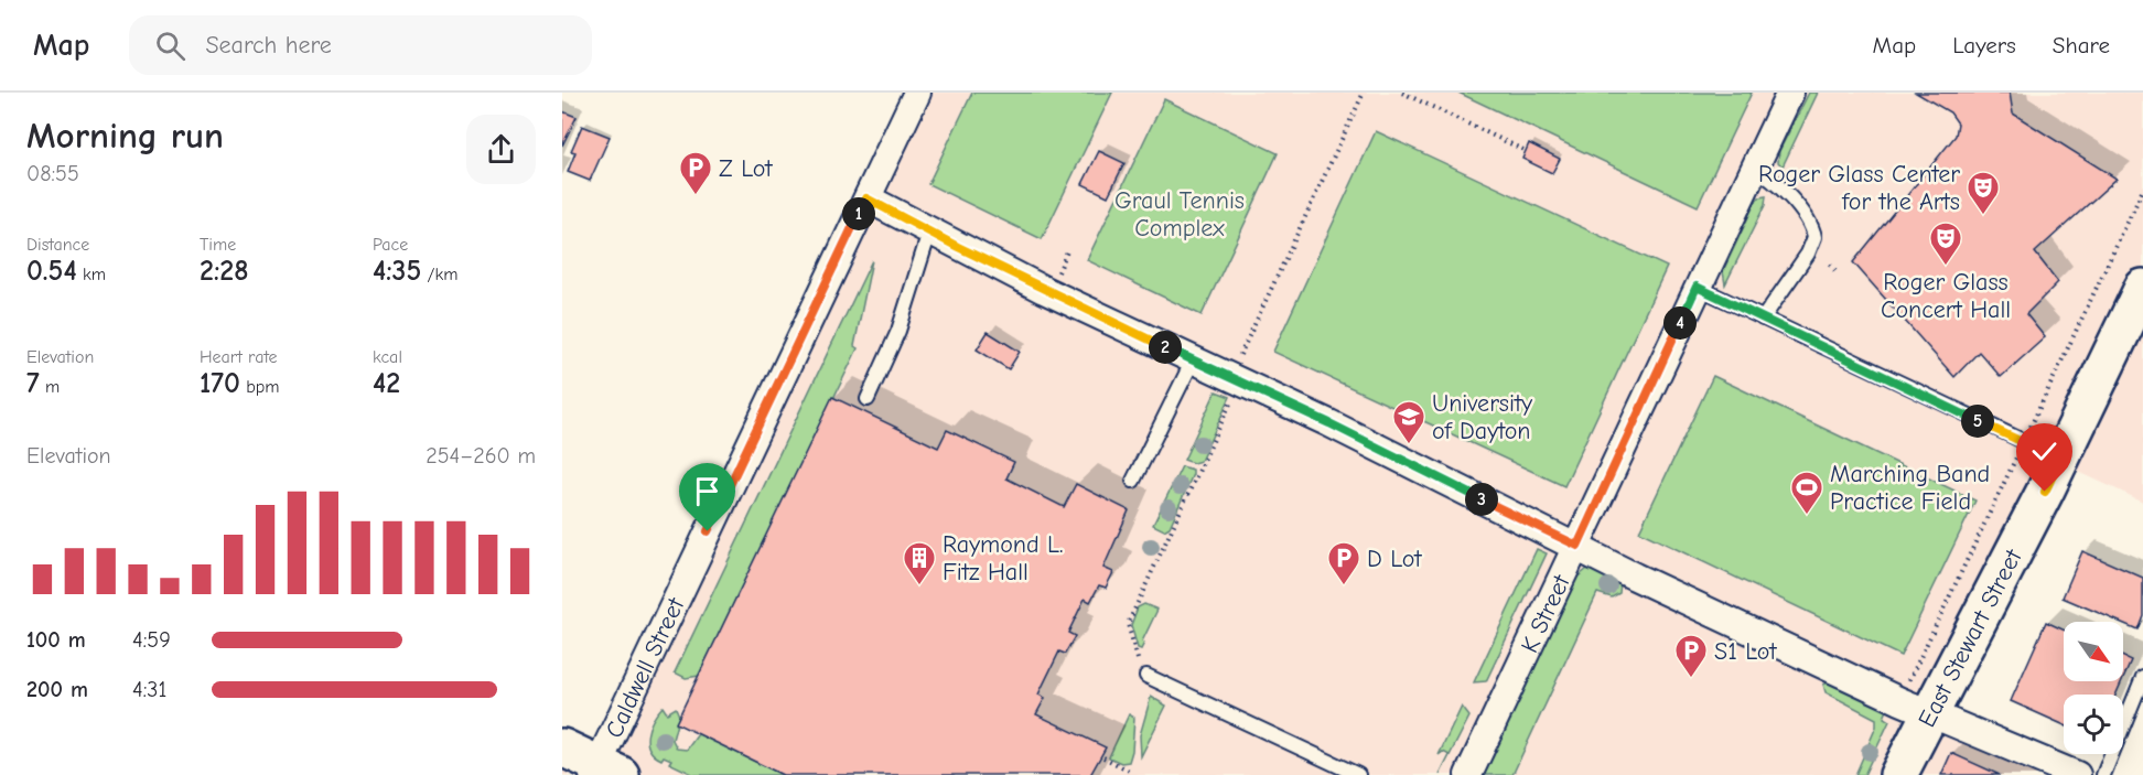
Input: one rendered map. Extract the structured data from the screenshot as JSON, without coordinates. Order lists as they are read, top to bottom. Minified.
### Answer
{"streets":{"main road":["East Stewart Street"],"street":["K Street","Caldwell Street"]},"parks":["Graul Tennis Complex"],"places":{"parking":["Z Lot","D Lot","S1 Lot"],"theatre":["Roger Glass Center for the Arts","Roger Glass Concert Hall"],"school or university":["University of Dayton"],"sports":["Marching Band Practice Field"],"building":["Raymond L. Fitz Hall"]},"north":"bottom right","page":{"header":"Map","search":"Search here","nav":["Map","Layers","Share"],"heading":["Morning run","08:55"],"pins":["1","4","2","5","3"],"stats":[["Distance","0.54 km"],["Time","2:28"],["Pace","4:35 /km"],["Elevation","7 m"],["Heart rate","170 bpm"],["kcal","42"]],"chart":["Elevation","254–260 m"],"list":[{"name":"100 m","note":"4:59"},{"name":"200 m","note":"4:31"}]}}
